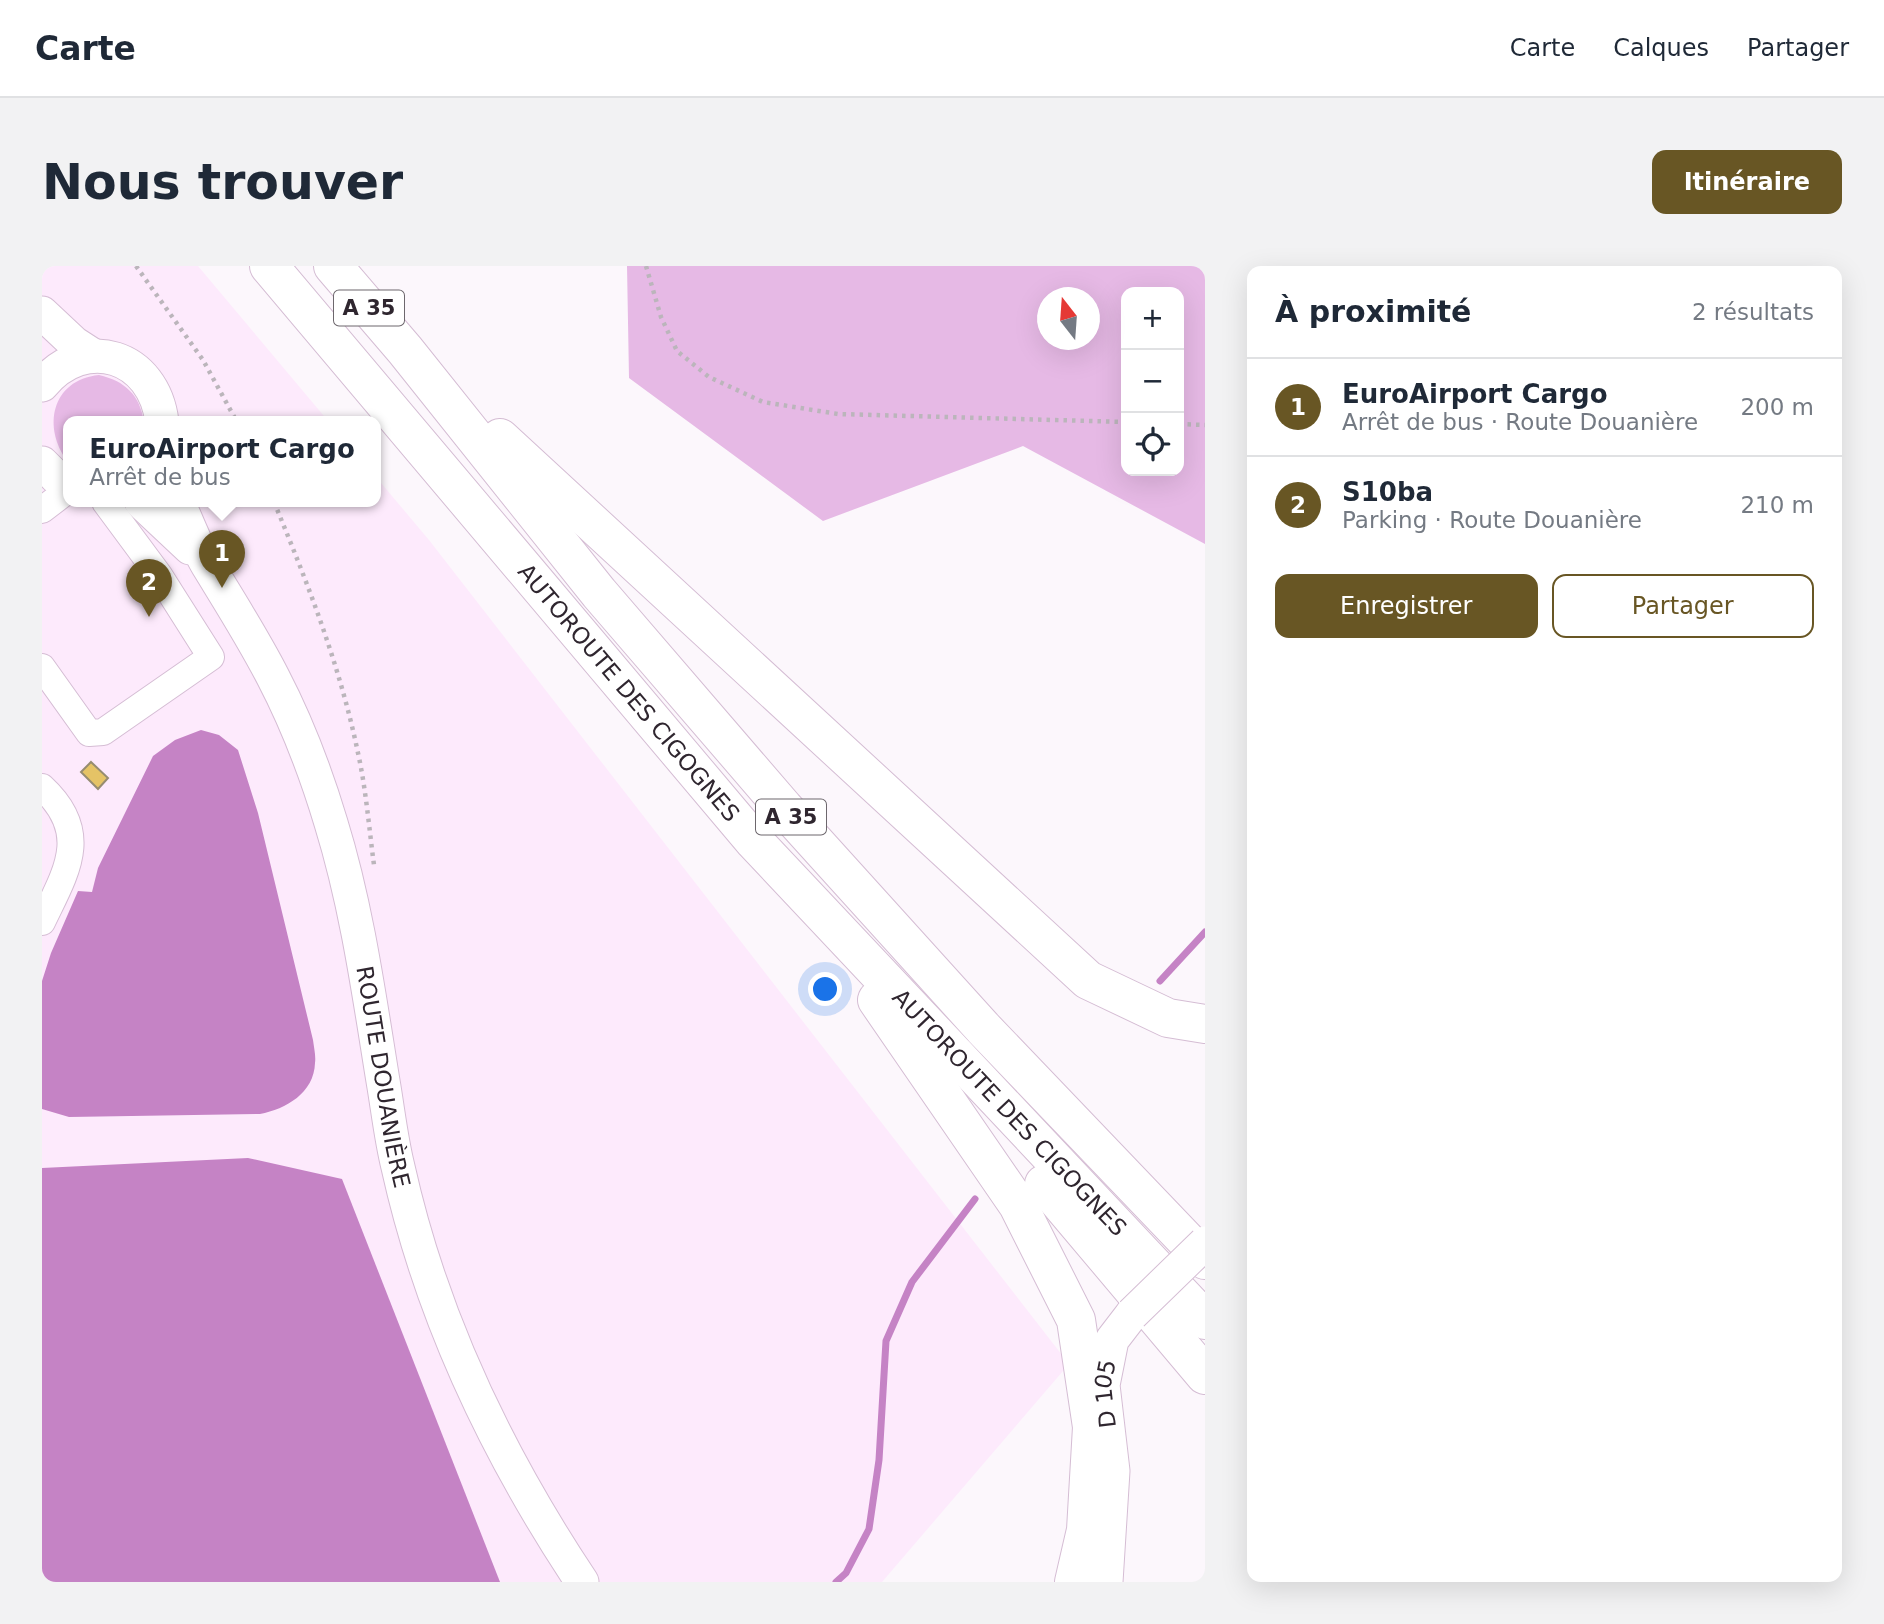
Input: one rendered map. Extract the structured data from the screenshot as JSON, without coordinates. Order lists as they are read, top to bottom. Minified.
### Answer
{"streets":{"highway":["A 35","AUTOROUTE DES CIGOGNES"],"main road":["ROUTE DOUANIÈRE","D 105"]},"north":"top","page":{"header":"Carte","nav":["Carte","Calques","Partager"],"buttons":["Itinéraire",["Enregistrer","Partager"]],"title":"Nous trouver","heading":["À proximité","2 résultats"],"map_buttons":["+","−"],"list":[{"mark":"1","name":"EuroAirport Cargo","note":"Arrêt de bus · Route Douanière","value":"200 m"},{"mark":"2","name":"S10ba","note":"Parking · Route Douanière","value":"210 m"}],"popup":["EuroAirport Cargo","Arrêt de bus"],"pins":["1","2"]}}
